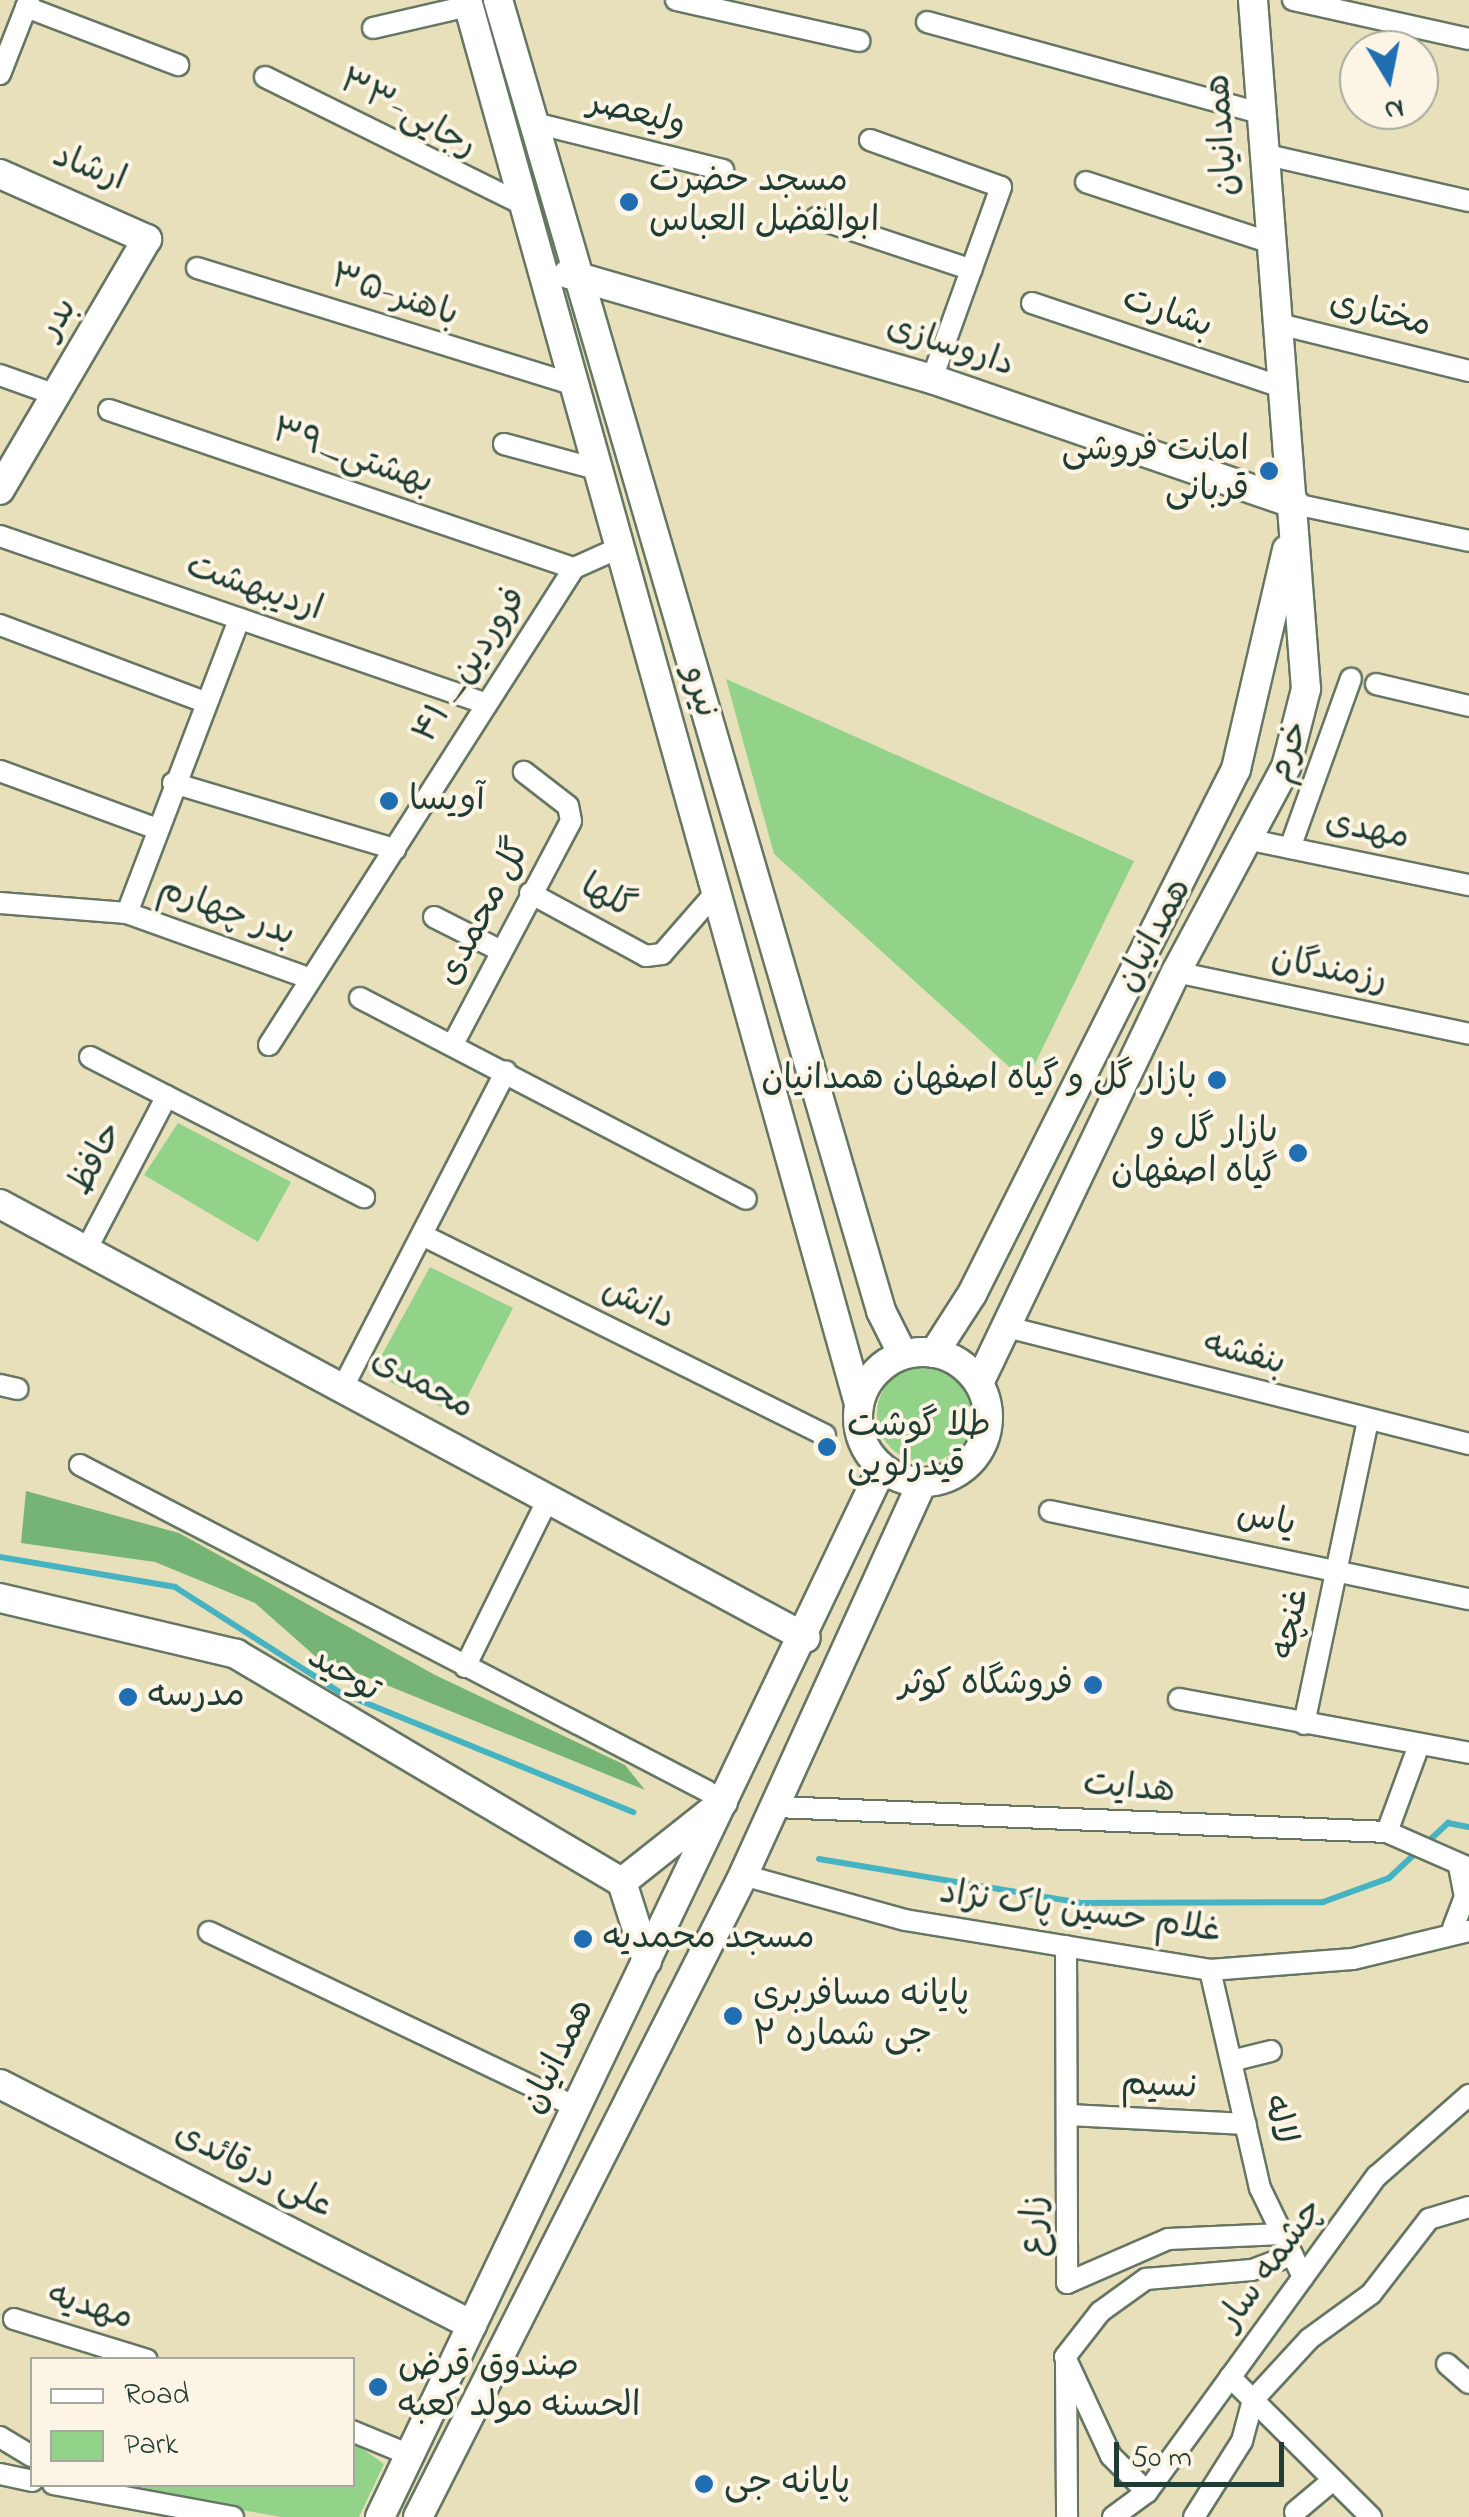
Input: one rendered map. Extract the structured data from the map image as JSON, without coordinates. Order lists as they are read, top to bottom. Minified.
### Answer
{"streets":{"main road":["همدانیان","ارشاد","بدر","داروسازی","نیرو","محمدی","توحید","علی درقائدی"],"street":["۳۳-رجایی","ولیعصر","۳۵-باهنر","بشارت","مختاری","۳۹_بهشتی","اردیبهشت","۴۱ _فروردین","خرم","مهدی","گلها","بدر چهارم","گل محمدی","رزمندگان","حافظ","دانش","بنفشه","یاس","غنچه","هدایت","غلام حسین پاک نژاد","نسیم","لاله","زارع","چشمه سار","مهدیه"]},"crossings":[["۳۳-رجایی","نیرو"],["ولیعصر","نیرو"],["همدانیان","بشارت"],["همدانیان","مختاری"],["همدانیان","داروسازی"],["همدانیان","نیرو"],["همدانیان","مهدی"],["همدانیان","رزمندگان"],["همدانیان","بنفشه"],["همدانیان","محمدی"],["همدانیان","علی درقائدی"],["ارشاد","بدر"],["۳۵-باهنر","نیرو"],["داروسازی","نیرو"],["۳۹_بهشتی","۴۱ _فروردین"],["اردیبهشت","۴۱ _فروردین"],["۴۱ _فروردین","نیرو"],["۴۱ _فروردین","بدر چهارم"],["نیرو","گلها"],["خرم","مهدی"],["گلها","گل محمدی"],["حافظ","محمدی"],["بنفشه","غنچه"],["یاس","غنچه"],["غلام حسین پاک نژاد","لاله"],["غلام حسین پاک نژاد","زارع"],["نسیم","لاله"],["نسیم","زارع"],["لاله","زارع"],["لاله","چشمه سار"]],"places":["مسجد حضرت ابوالفضل العباس","امانت فروشی قربانی","آویسا","بازار گل و گیاه اصفهان همدانیان","بازار گل و گیاه اصفهان","طلا گوشت قیدرلویی","فروشگاه کوثر","مدرسه","مسجد محمدیه","پایانه مسافربری جی شماره ۲","صندوق قرض الحسنه مولد کعبه","پایانه جی"],"legend":["Road","Park"],"scale_bar":"50 m","north":"bottom"}
